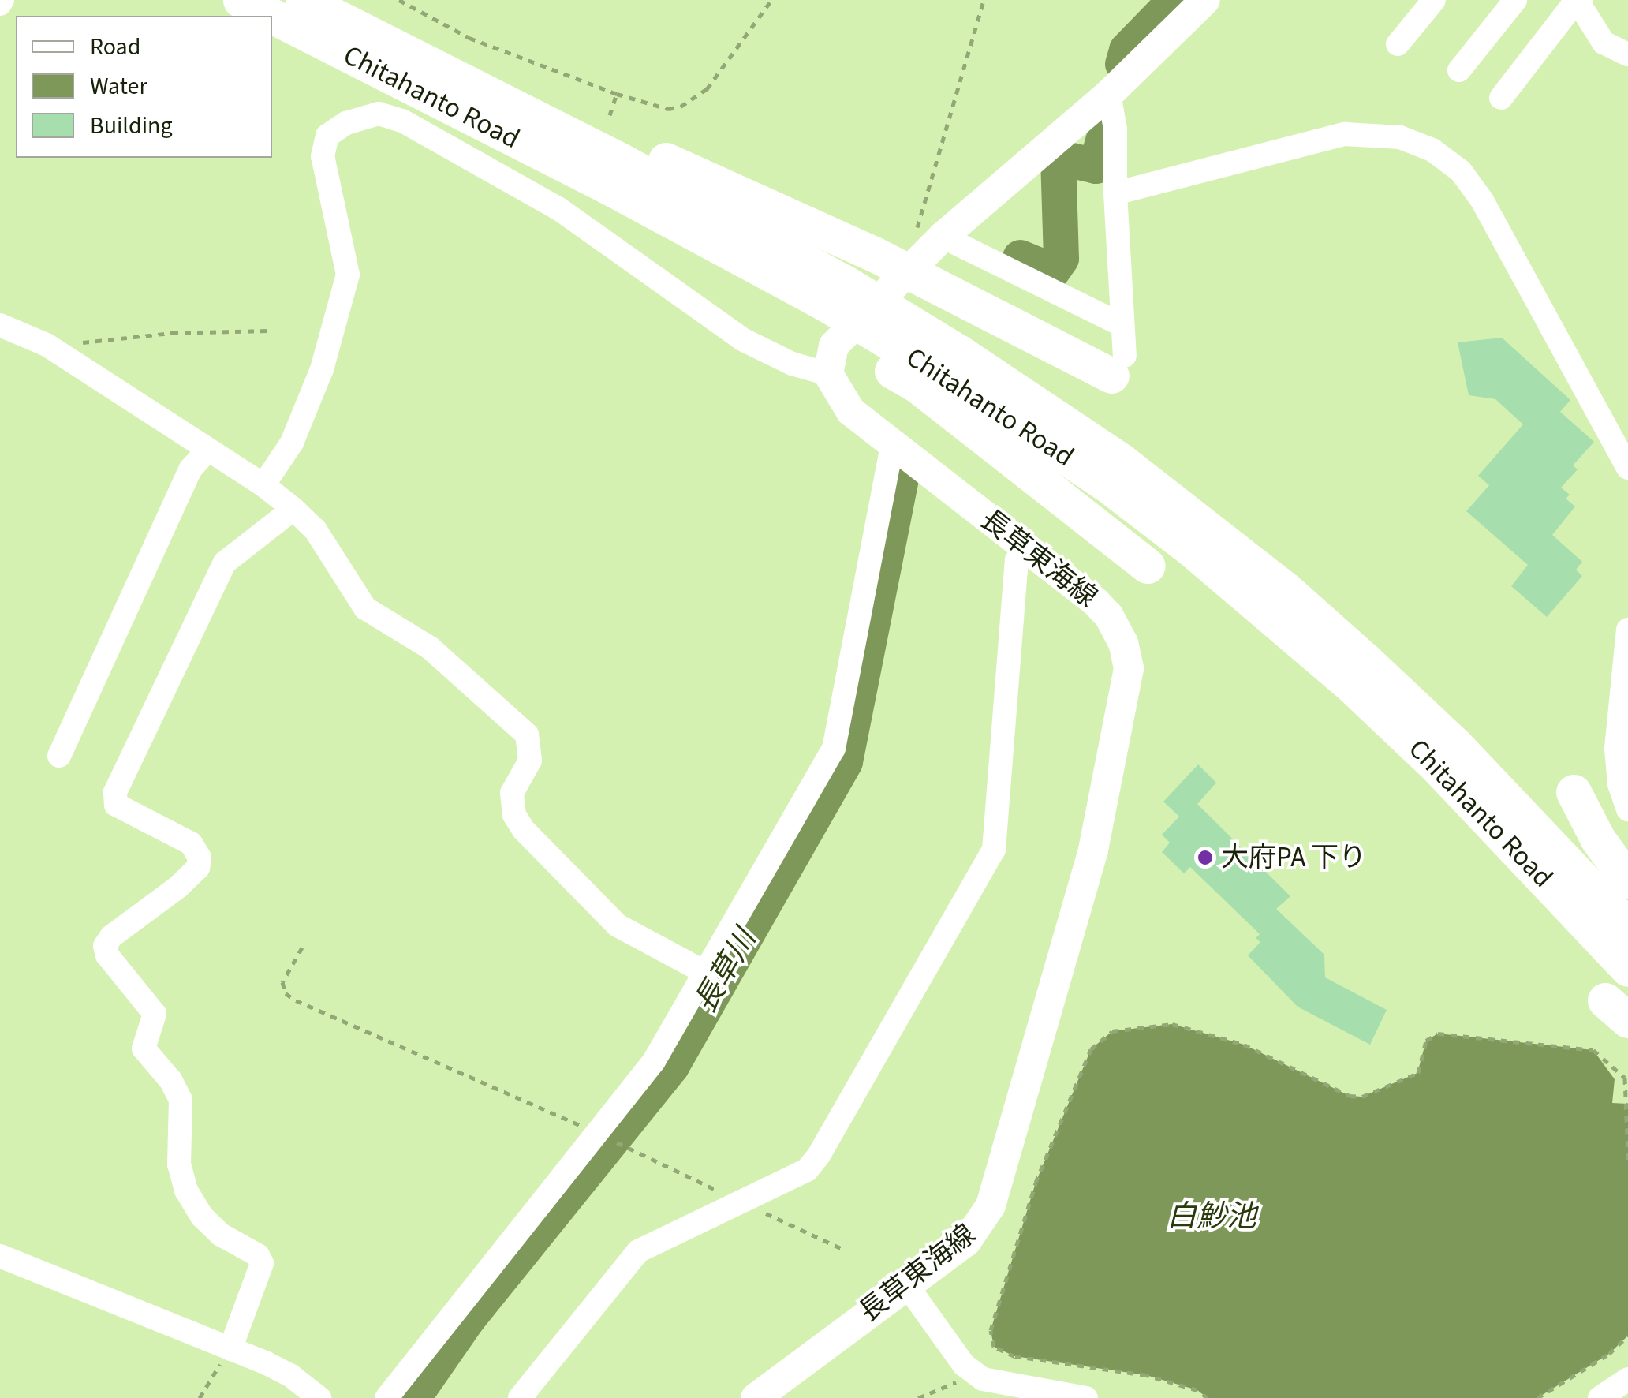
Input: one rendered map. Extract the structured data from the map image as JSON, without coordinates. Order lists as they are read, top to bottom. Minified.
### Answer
{"streets":{"highway":["Chitahanto Road"],"main road":["長草東海線"]},"water":["長草川","白魦池"],"places":["大府PA 下り"],"legend":["Road","Water","Building"]}
